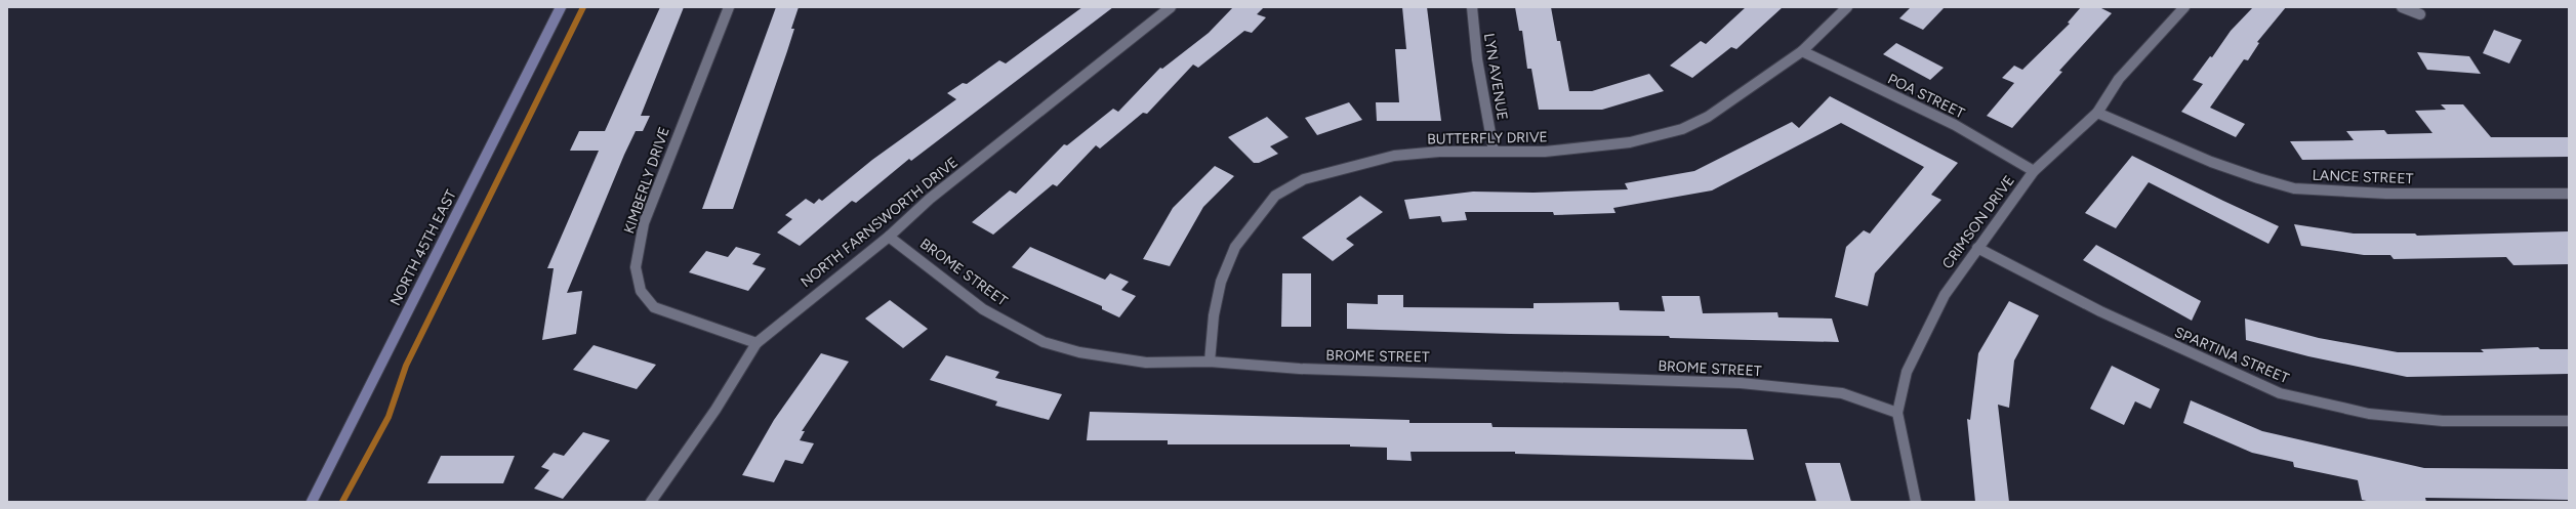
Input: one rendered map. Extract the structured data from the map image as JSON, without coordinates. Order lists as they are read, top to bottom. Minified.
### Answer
{"streets":{"main road":["NORTH 45TH EAST"],"street":["LYN AVENUE","POA STREET","BUTTERFLY DRIVE","LANCE STREET","KIMBERLY DRIVE","NORTH FARNSWORTH DRIVE","CRIMSON DRIVE","BROME STREET","SPARTINA STREET"]},"crossings":[["LYN AVENUE","BUTTERFLY DRIVE"],["POA STREET","BUTTERFLY DRIVE"],["POA STREET","CRIMSON DRIVE"],["BUTTERFLY DRIVE","BROME STREET"],["LANCE STREET","CRIMSON DRIVE"],["KIMBERLY DRIVE","NORTH FARNSWORTH DRIVE"],["NORTH FARNSWORTH DRIVE","BROME STREET"],["CRIMSON DRIVE","BROME STREET"],["CRIMSON DRIVE","SPARTINA STREET"]]}
